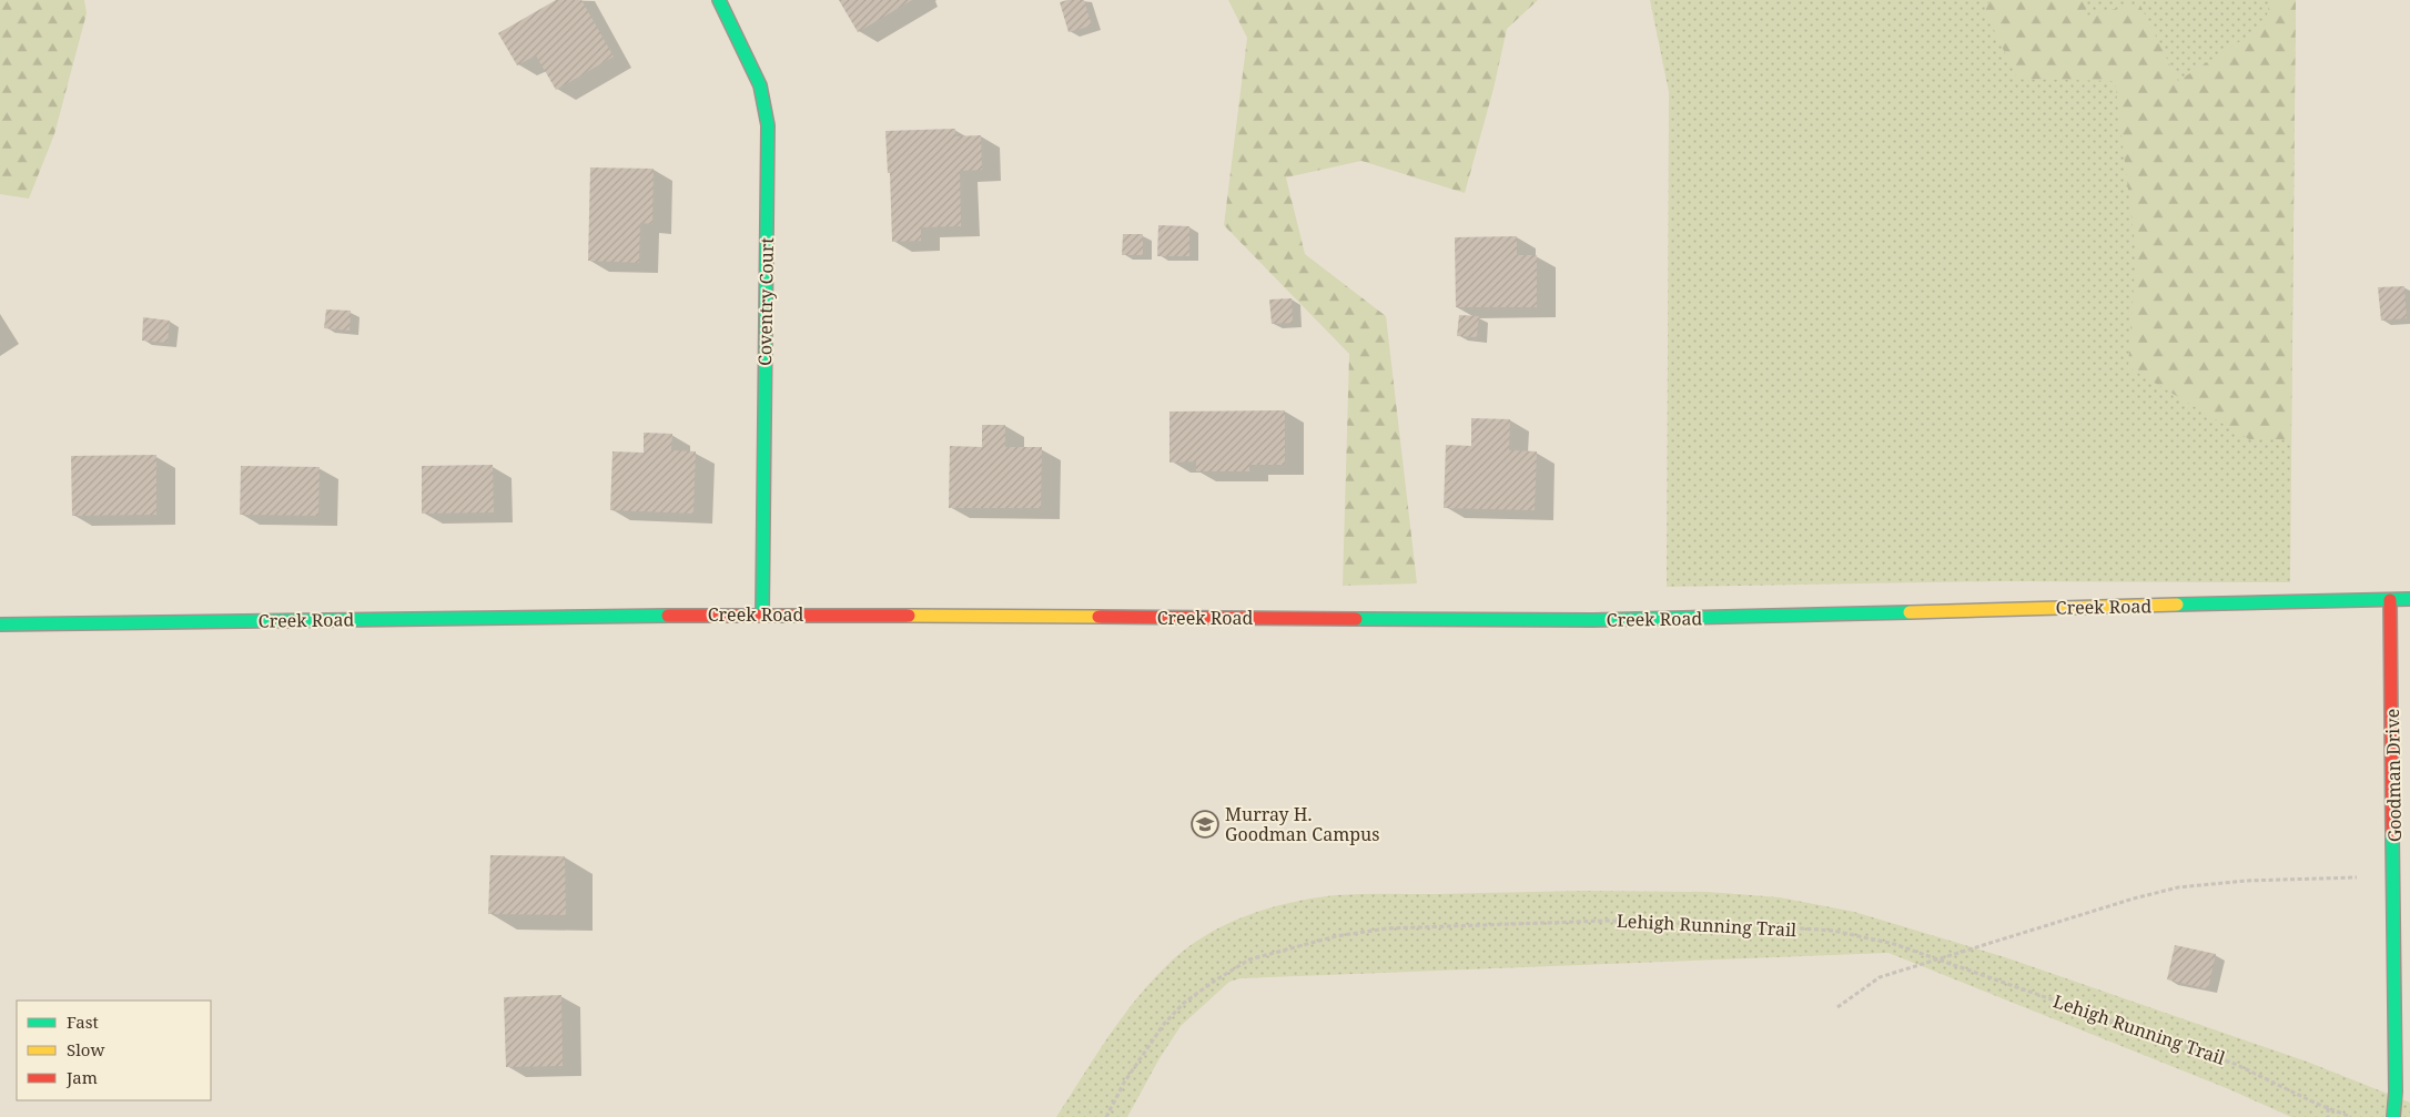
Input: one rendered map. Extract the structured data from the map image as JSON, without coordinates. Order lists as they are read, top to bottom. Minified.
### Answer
{"streets":{"street":["Coventry Court","Creek Road","Goodman Drive"],"path":["Lehigh Running Trail"]},"crossings":[["Coventry Court","Creek Road"],["Creek Road","Goodman Drive"]],"places":{"school or university":["Murray H. Goodman Campus"]},"legend":["Fast","Slow","Jam"]}
